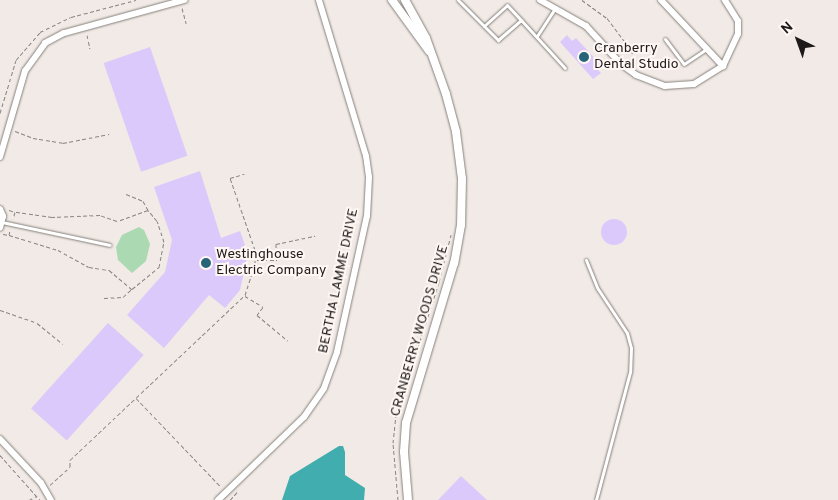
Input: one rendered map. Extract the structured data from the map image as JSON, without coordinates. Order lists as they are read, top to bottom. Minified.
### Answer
{"streets":{"street":["BERTHA LAMME DRIVE","CRANBERRY WOODS DRIVE"]},"places":["Cranberry Dental Studio","Westinghouse Electric Company"],"north":"top left"}
